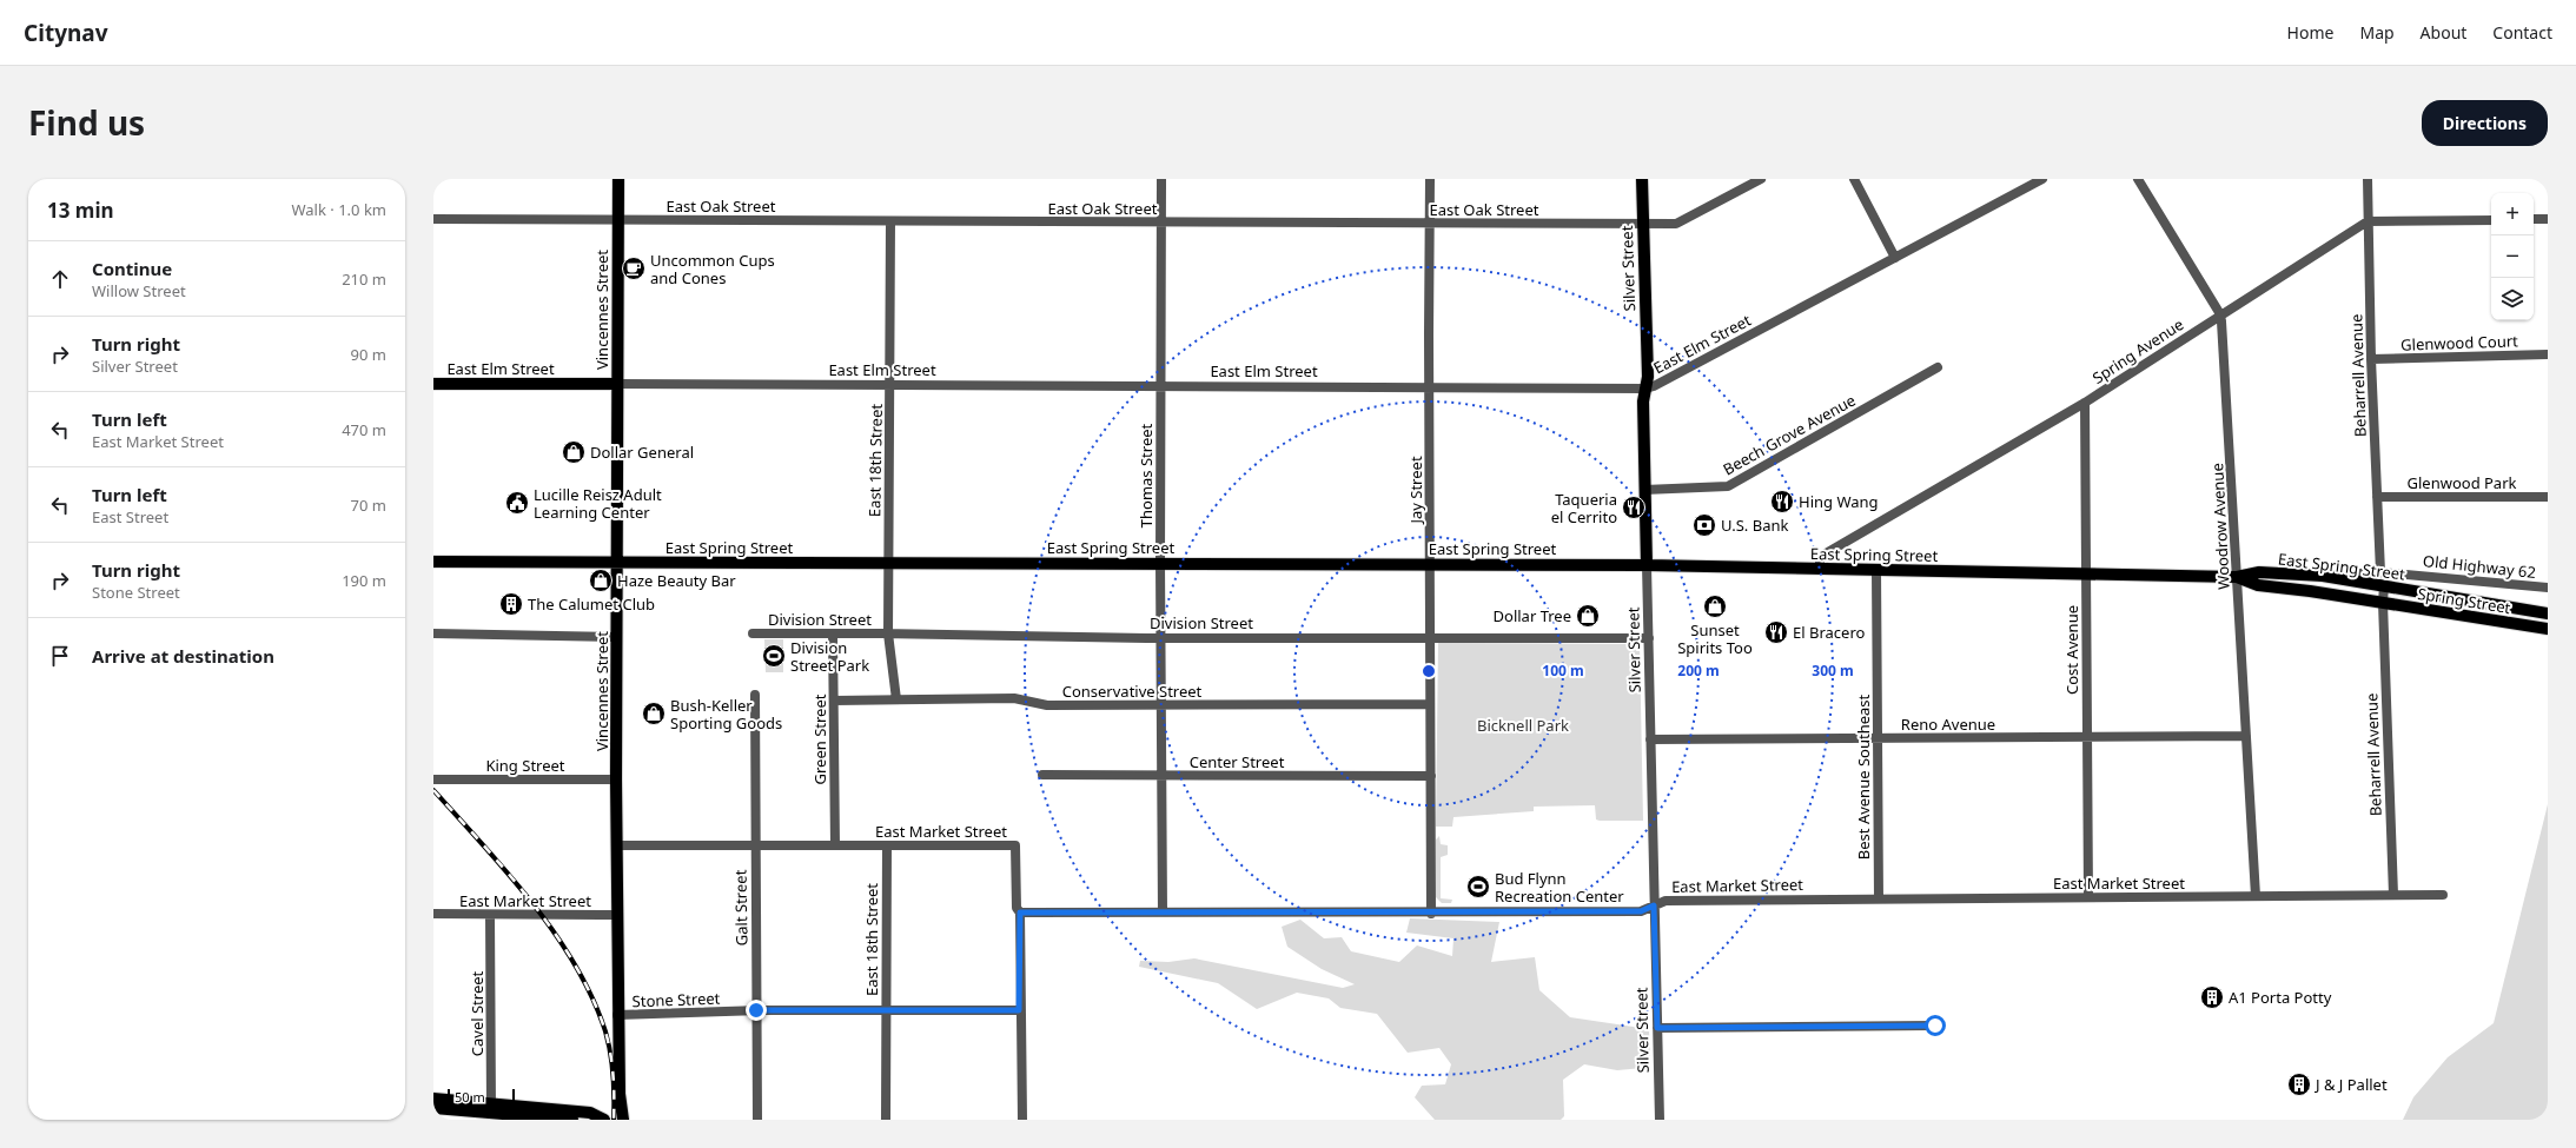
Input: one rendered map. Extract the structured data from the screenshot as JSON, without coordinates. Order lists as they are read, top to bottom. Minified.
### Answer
{"streets":{"main road":["Silver Street","Vincennes Street","East Elm Street","East Spring Street","Spring Street"],"street":["East Oak Street","Glenwood Court","Spring Avenue","Beharrell Avenue","Beech Grove Avenue","East 18th Street","Thomas Street","Glenwood Park","Jay Street","Woodrow Avenue","Old Highway 62","Division Street","Cost Avenue","Conservative Street","Reno Avenue","Green Street","Center Street","King Street","Best Avenue Southeast","East Market Street","Galt Street","Stone Street","Cavel Street"]},"crossings":[["East Oak Street","Silver Street"],["East Oak Street","Vincennes Street"],["East Oak Street","East 18th Street"],["East Oak Street","Thomas Street"],["East Oak Street","Jay Street"],["Silver Street","East Elm Street"],["Silver Street","Beech Grove Avenue"],["Silver Street","East Spring Street"],["Silver Street","Division Street"],["Silver Street","Reno Avenue"],["Silver Street","East Market Street"],["Vincennes Street","East Elm Street"],["Vincennes Street","East Spring Street"],["Vincennes Street","King Street"],["Vincennes Street","East Market Street"],["Vincennes Street","Stone Street"],["Glenwood Court","Beharrell Avenue"],["East Elm Street","East 18th Street"],["East Elm Street","Thomas Street"],["East Elm Street","Jay Street"],["Spring Avenue","Beharrell Avenue"],["Spring Avenue","Woodrow Avenue"],["Spring Avenue","East Spring Street"],["Spring Avenue","Cost Avenue"],["Beharrell Avenue","Glenwood Park"],["Beharrell Avenue","East Spring Street"],["Beharrell Avenue","Old Highway 62"],["Beharrell Avenue","Spring Street"],["Beharrell Avenue","East Market Street"],["East 18th Street","East Spring Street"],["East 18th Street","Division Street"],["East 18th Street","Conservative Street"],["East 18th Street","East Market Street"],["East 18th Street","Stone Street"],["Thomas Street","East Spring Street"],["Thomas Street","Division Street"],["Thomas Street","Conservative Street"],["Thomas Street","Center Street"],["Thomas Street","East Market Street"],["Jay Street","East Spring Street"],["Jay Street","Division Street"],["Jay Street","Conservative Street"],["Jay Street","Center Street"],["Jay Street","East Market Street"],["Woodrow Avenue","East Spring Street"],["Woodrow Avenue","Spring Street"],["Woodrow Avenue","Reno Avenue"],["Woodrow Avenue","East Market Street"],["East Spring Street","Old Highway 62"],["East Spring Street","Spring Street"],["East Spring Street","Cost Avenue"],["East Spring Street","Best Avenue Southeast"],["Division Street","Green Street"],["Cost Avenue","Reno Avenue"],["Cost Avenue","East Market Street"],["Conservative Street","Green Street"],["Reno Avenue","Best Avenue Southeast"],["Green Street","East Market Street"],["Best Avenue Southeast","East Market Street"],["East Market Street","Galt Street"],["East Market Street","Cavel Street"],["Galt Street","Stone Street"]],"parks":["Bicknell Park"],"places":{"cafe":["Uncommon Cups and Cones"],"shop":["Dollar General","Haze Beauty Bar","Sunset Spirits Too","Dollar Tree","Bush-Keller Sporting Goods"],"restaurant":["Hing Wang","Taqueria el Cerrito","El Bracero"],"public building":["Lucille Reisz Adult Learning Center"],"bank":["U.S. Bank"],"building":["The Calumet Club","A1 Porta Potty","J & J Pallet"],"sports":["Division Street Park","Bud Flynn Recreation Center"]},"scale_bar":"50 m","page":{"header":"Citynav","nav":["Home","Map","About","Contact"],"title":"Find us","buttons":"Directions","heading":["13 min","Walk · 1.0 km"],"map_buttons":["+","−"],"list":[["Continue","Willow Street","210 m"],["Turn right","Silver Street","90 m"],["Turn left","East Market Street","470 m"],["Turn left","East Street","70 m"],["Turn right","Stone Street","190 m"],"Arrive at destination"],"scale":"50 m"},"rings":["100 m","200 m","300 m"]}
